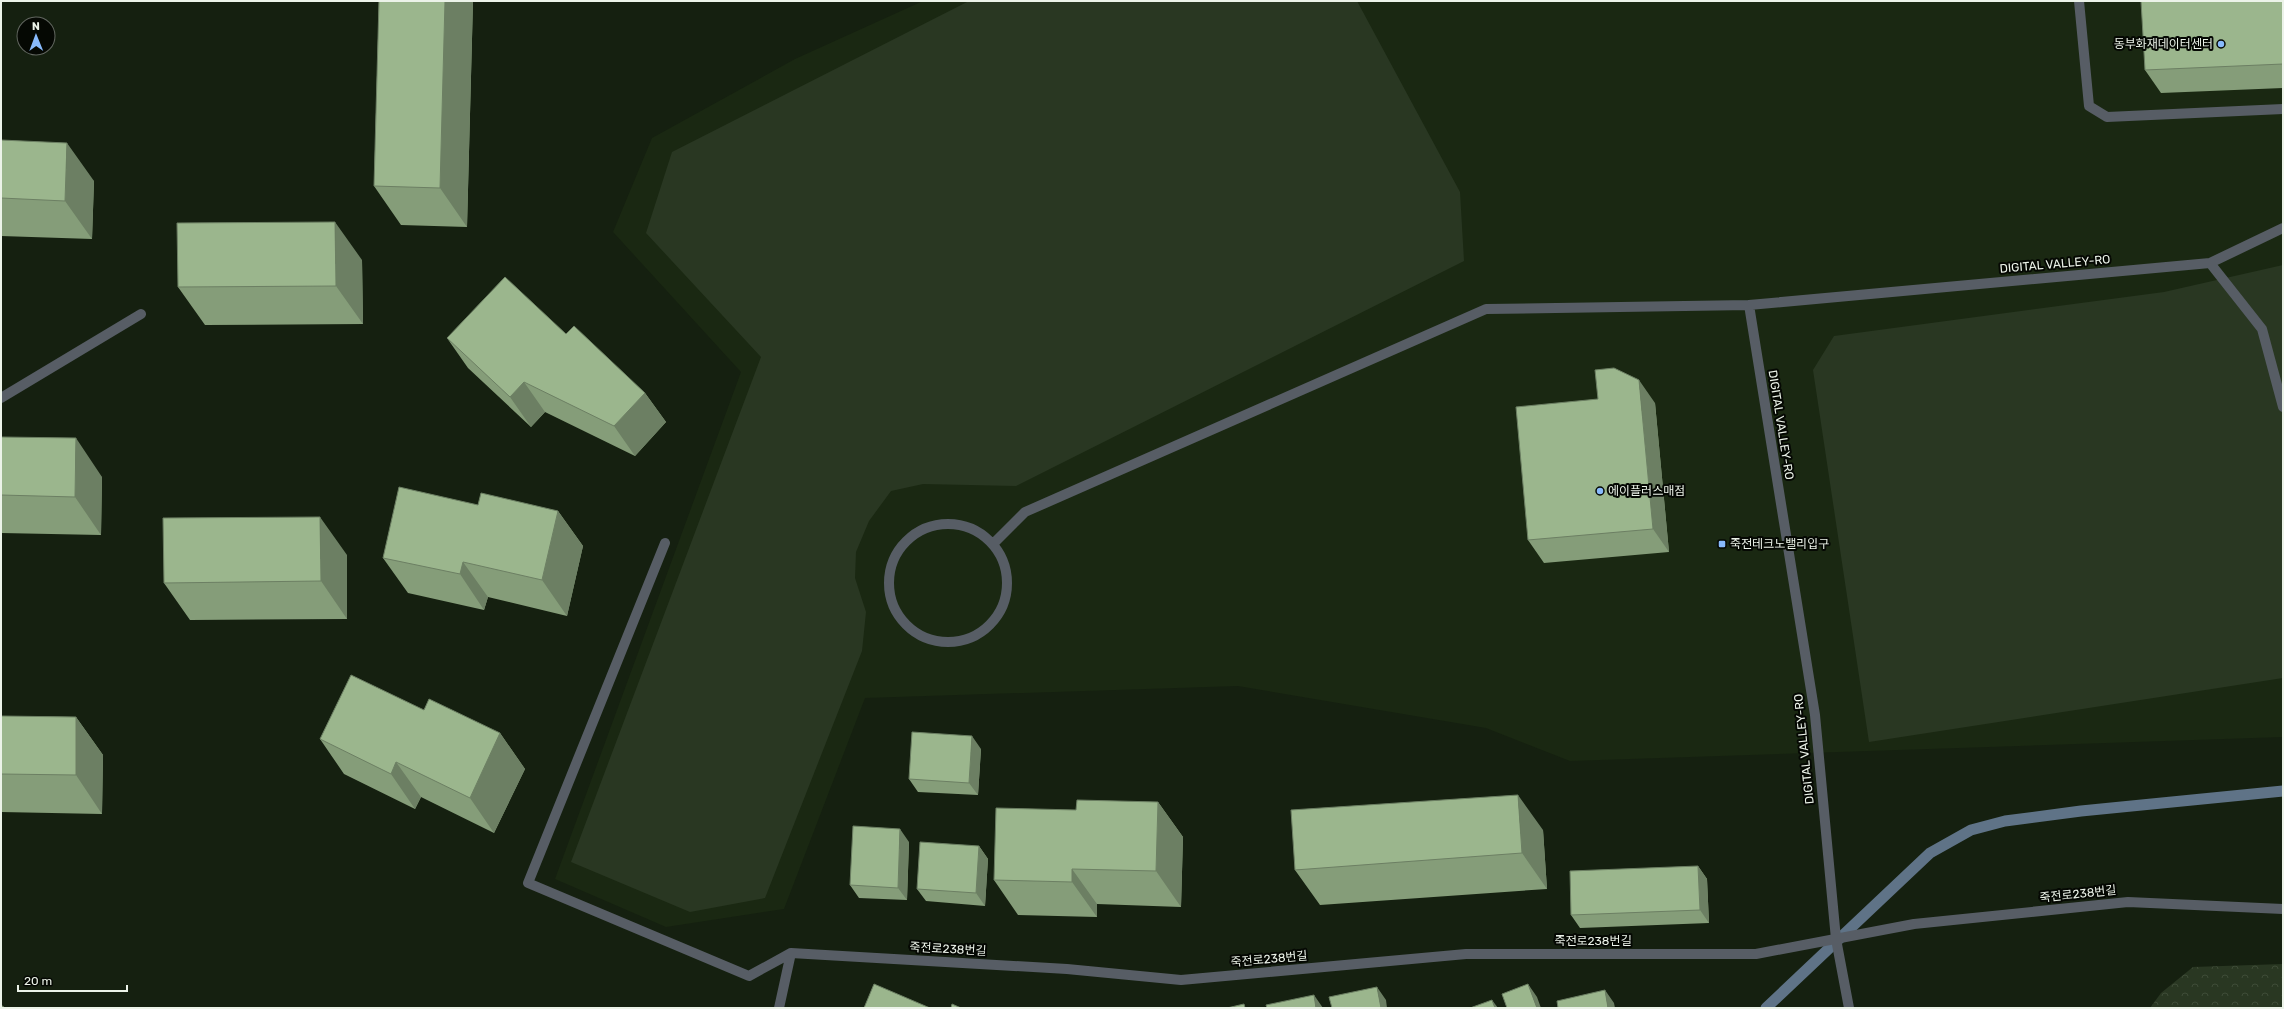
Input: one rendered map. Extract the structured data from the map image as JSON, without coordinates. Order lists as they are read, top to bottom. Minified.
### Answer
{"streets":{"street":["DIGITAL VALLEY-RO","죽전로238번길"]},"crossings":[["DIGITAL VALLEY-RO","죽전로238번길"]],"places":{"other":["동부화재데이터센터","에이플러스매점"],"transit":["죽전테크노밸리입구"]},"scale_bar":"20 m","north":"top"}
